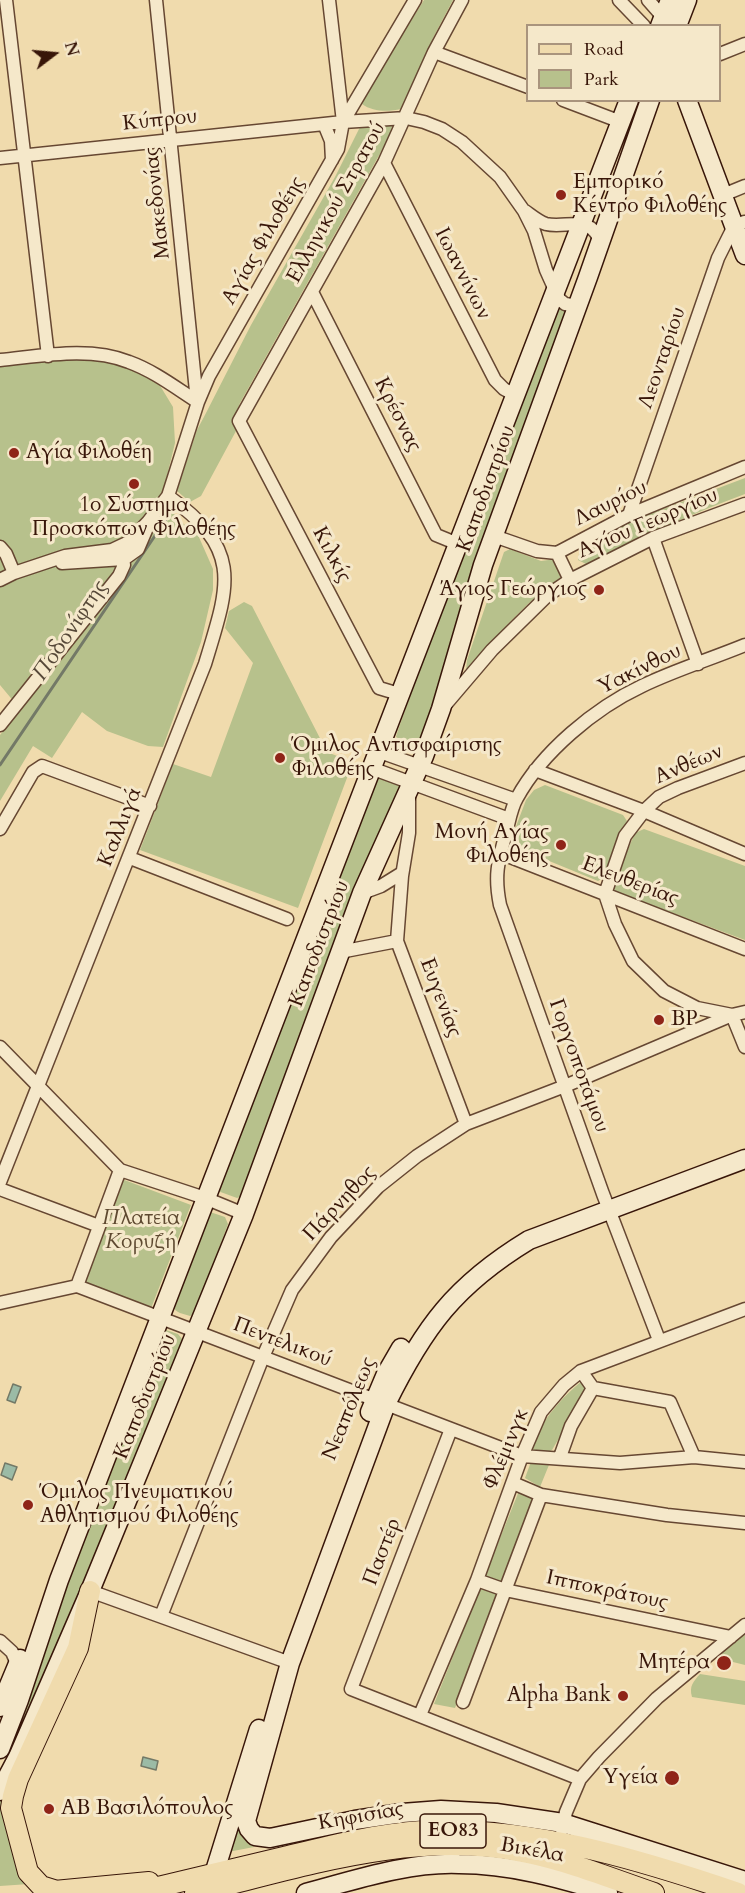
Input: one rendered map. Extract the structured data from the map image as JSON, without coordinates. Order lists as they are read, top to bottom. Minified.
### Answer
{"streets":{"main road":["Καποδιστρίου","Νεαπόλεως","Κηφισίας","ΕΟ83","Βικέλα"],"street":["Κύπρου","Μακεδονίας","Ελληνικού Στρατού","Αγίας Φιλοθέης","Ιωαννίνων","Λεονταρίου","Κρέσνας","Λαυρίου","Αγίου Γεωργίου","Κιλκίς","Υακίνθου","Ανθέων","Καλλιγά","Ελευθερίας","Ευγενίας","Γοργοποτάμου","Πάρνηθος","Πεντελικού","Φλέμινγκ","Παστέρ","Ιπποκράτους"]},"crossings":[["Κύπρου","Μακεδονίας"],["Κύπρου","Ελληνικού Στρατού"],["Κύπρου","Αγίας Φιλοθέης"],["Μακεδονίας","Αγίας Φιλοθέης"],["Ελληνικού Στρατού","Ιωαννίνων"],["Ελληνικού Στρατού","Κρέσνας"],["Ελληνικού Στρατού","Κιλκίς"],["Αγίας Φιλοθέης","Καλλιγά"],["Ιωαννίνων","Καποδιστρίου"],["Λεονταρίου","Λαυρίου"],["Κρέσνας","Καποδιστρίου"],["Καποδιστρίου","Αγίου Γεωργίου"],["Καποδιστρίου","Κιλκίς"],["Καποδιστρίου","Ευγενίας"],["Καποδιστρίου","Πεντελικού"],["Υακίνθου","Γοργοποτάμου"],["Ανθέων","Ελευθερίας"],["Ελευθερίας","Γοργοποτάμου"],["Ευγενίας","Πάρνηθος"],["Γοργοποτάμου","Πάρνηθος"],["Γοργοποτάμου","Νεαπόλεως"],["Γοργοποτάμου","Φλέμινγκ"],["Πάρνηθος","Πεντελικού"],["Πεντελικού","Νεαπόλεως"],["Πεντελικού","Φλέμινγκ"],["Πεντελικού","Παστέρ"],["Νεαπόλεως","Κηφισίας"],["Φλέμινγκ","Παστέρ"],["Φλέμινγκ","Ιπποκράτους"],["Κηφισίας","Βικέλα"]],"water":["Ποδονίφτης"],"parks":["Πλατεία Κορυζή"],"places":["Εμπορικό Κέντρο Φιλοθέης","Αγία Φιλοθέη","1ο Σύστημα Προσκόπων Φιλοθέης","Άγιος Γεώργιος","Όμιλος Αντισφαίρισης Φιλοθέης","Μονή Αγίας Φιλοθέης","BP","Όμιλος Πνευματικού Αθλητισμού Φιλοθέης","Μητέρα","Alpha Bank","Υγεία","ΑΒ Βασιλόπουλος"],"legend":["Road","Park"],"north":"right"}
